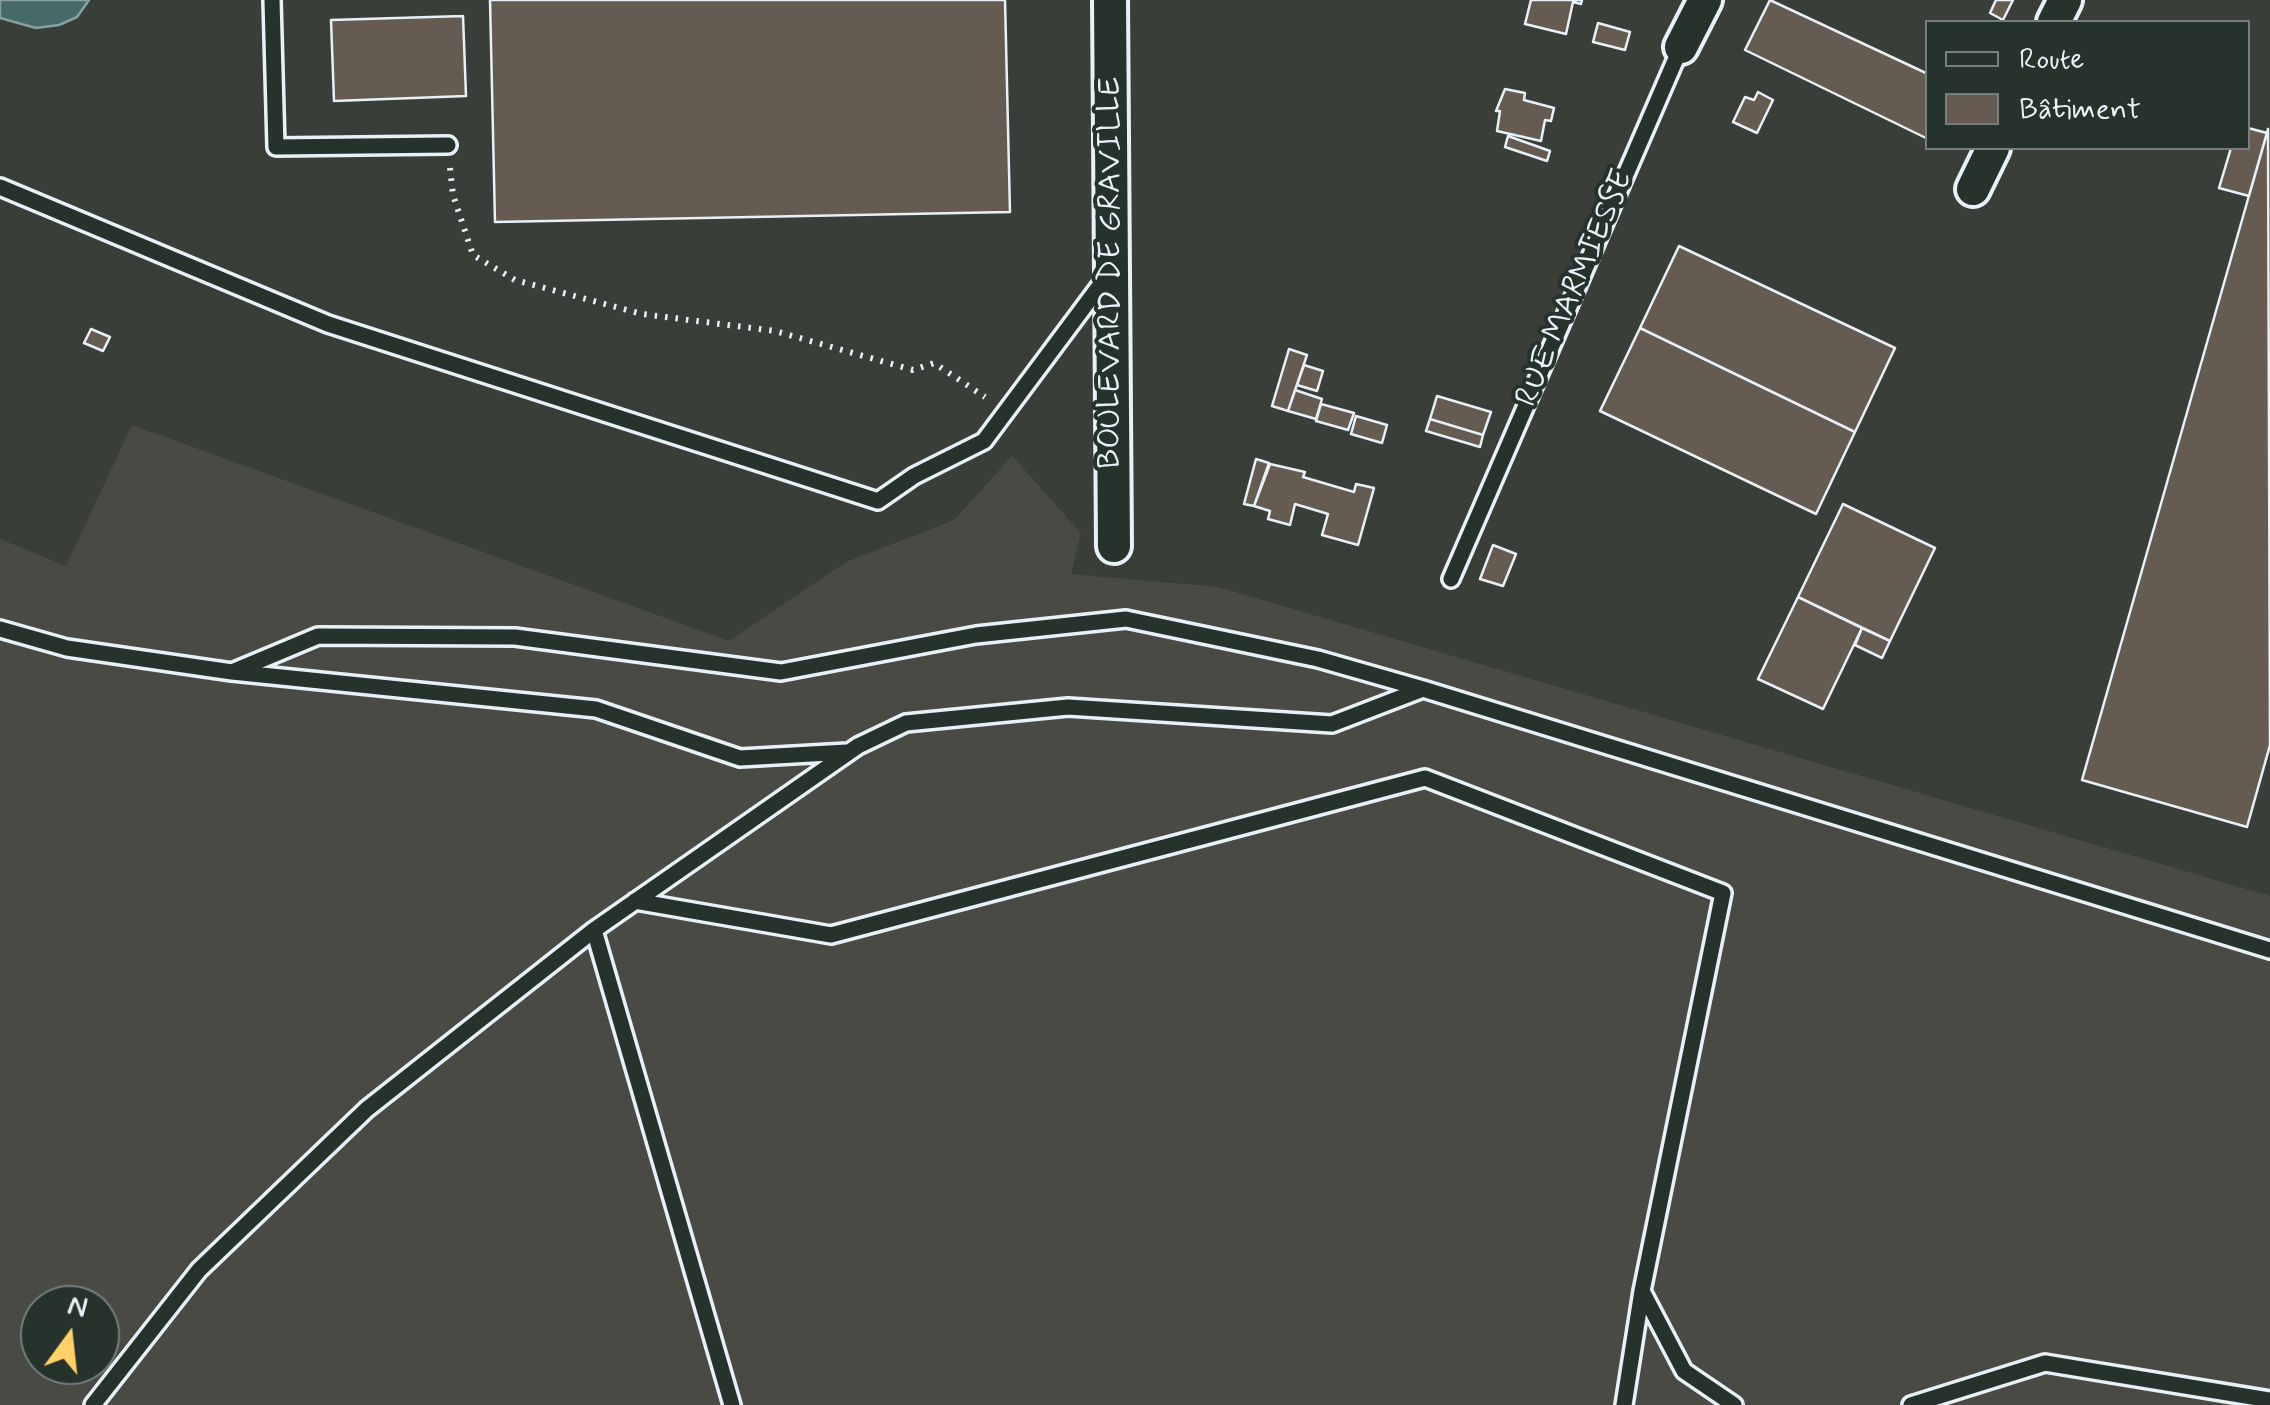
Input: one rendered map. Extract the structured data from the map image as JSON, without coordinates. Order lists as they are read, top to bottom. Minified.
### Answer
{"streets":{"street":["BOULEVARD DE GRAVILLE","RUE MARMIESSE"]},"legend":["Route","Bâtiment"],"north":"top"}
